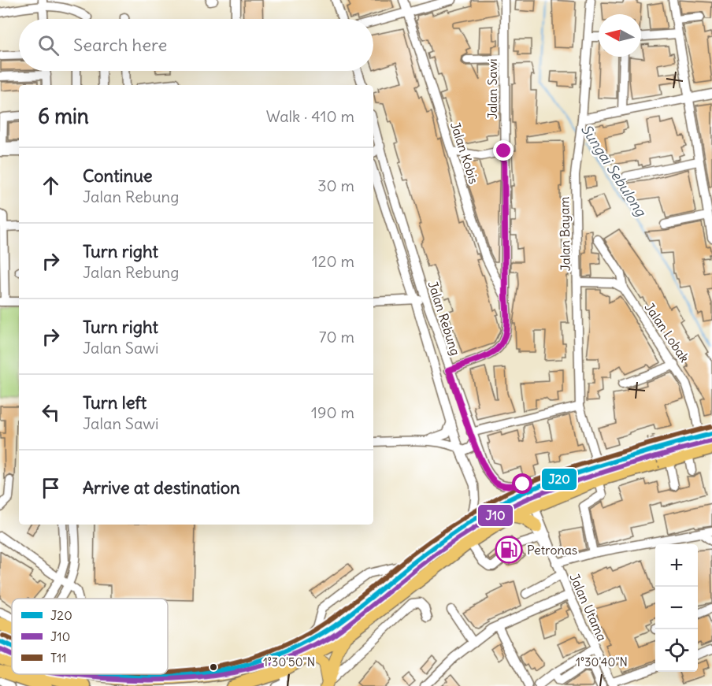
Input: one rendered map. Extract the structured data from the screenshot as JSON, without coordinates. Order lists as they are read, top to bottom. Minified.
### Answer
{"streets":{"street":["Jalan Sawi","Jalan Kobis","Jalan Bayam","Jalan Rebung","Jalan Lobak","Jalan Utama"]},"crossings":[["Jalan Sawi","Jalan Kobis"],["Jalan Sawi","Jalan Rebung"]],"water":["Sungai Sebulong"],"places":{"fuel station":["Petronas"]},"lines":["transit line T11","transit line J20","transit line J10"],"legend":["J20","J10","T11"],"north":"left","page":{"search":"Search here","heading":["6 min","Walk · 410 m"],"list":[["Continue","Jalan Rebung","30 m"],["Turn right","Jalan Rebung","120 m"],["Turn right","Jalan Sawi","70 m"],["Turn left","Jalan Sawi","190 m"],"Arrive at destination"],"map_buttons":["+","−"]},"coordinates":["1°30'50\"N","1°30'40\"N"]}
